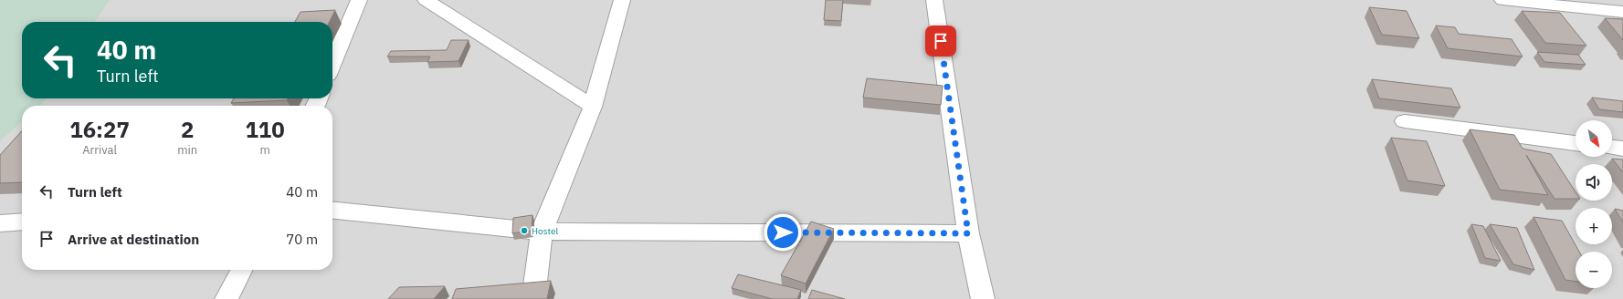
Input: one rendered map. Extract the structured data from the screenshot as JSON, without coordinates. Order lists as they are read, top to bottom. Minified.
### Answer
{"places":["Hostel"],"north":"bottom right","page":{"turn":["40 m","Turn left"],"eta":["16:27","Arrival","2","min","110","m"],"map_buttons":["+","−"],"list":[{"name":"Turn left","value":"40 m"},{"name":"Arrive at destination","value":"70 m"}]}}
